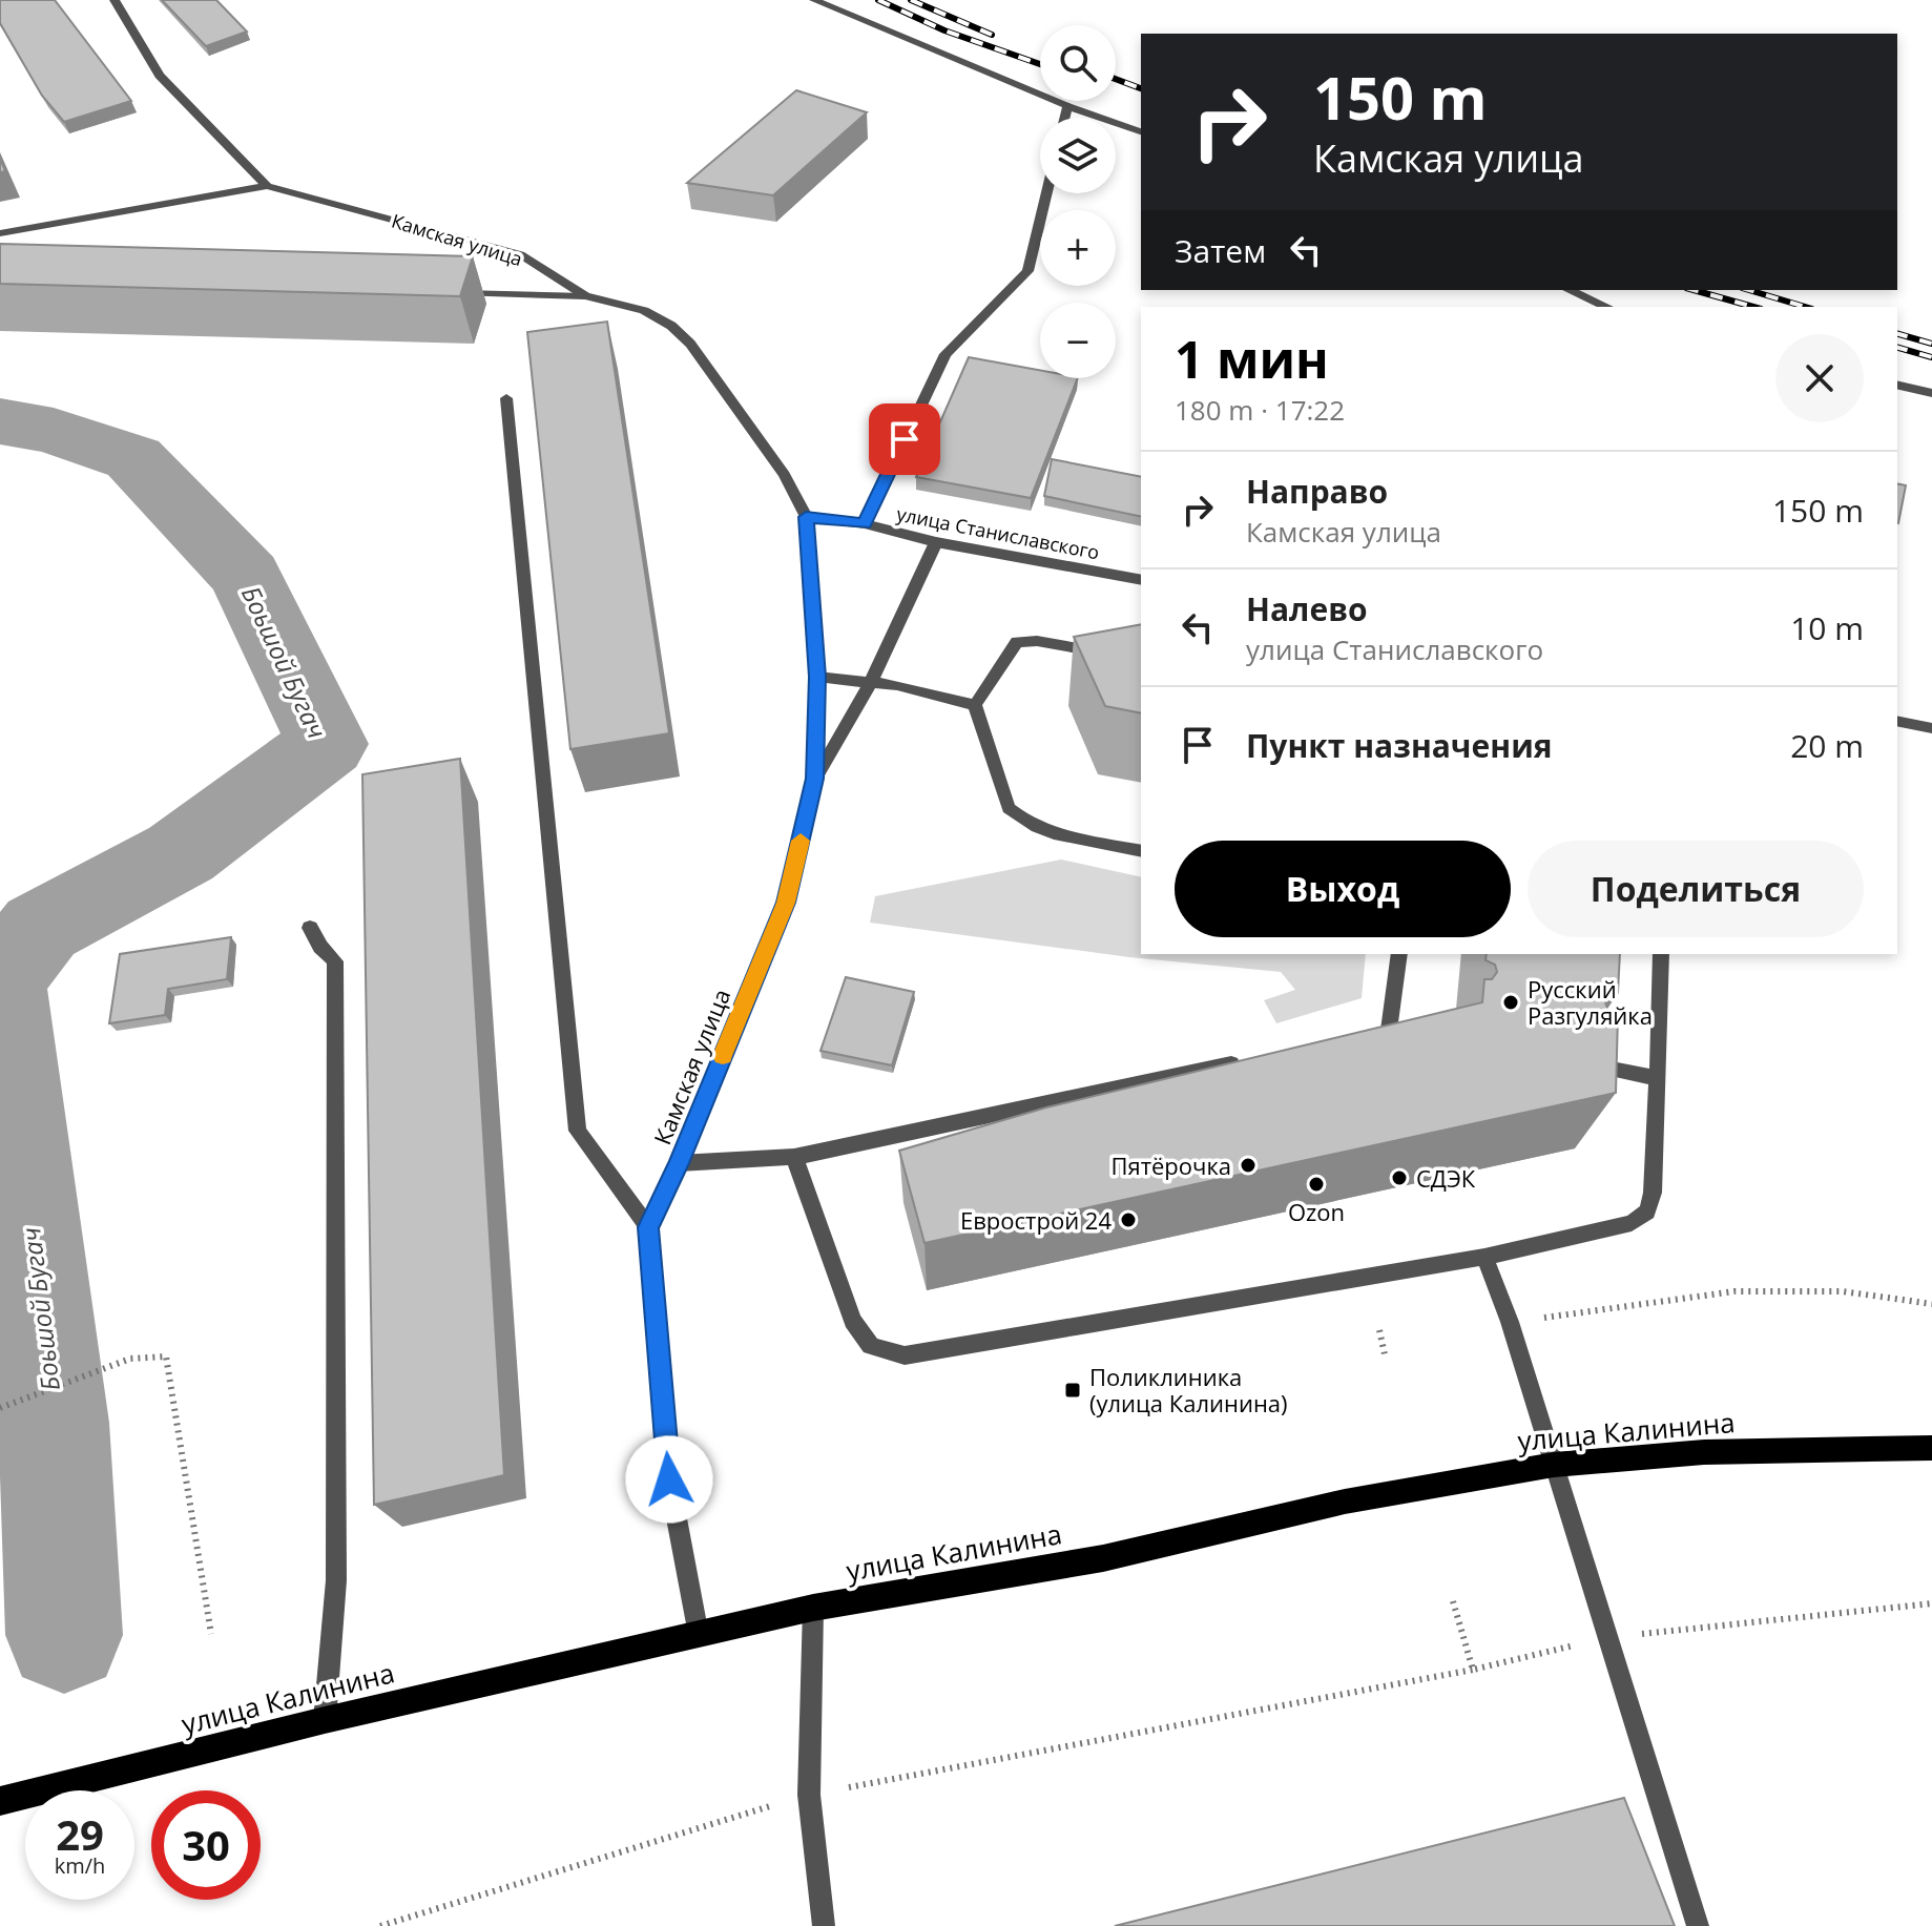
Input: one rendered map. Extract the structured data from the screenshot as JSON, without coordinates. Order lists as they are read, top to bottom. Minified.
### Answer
{"streets":{"main road":["улица Калинина"],"street":["Камская улица","улица Станиславского"]},"water":["Боьшой Бугач"],"places":{"other":["Русский Разгуляйка","Пятёрочка","СДЭК","Ozon","Еврострой 24"],"transit":["Поликлиника (улица Калинина)"]},"page":{"map_buttons":["+","−"],"turn":["150 m","Камская улица"],"then":"Затем","heading":["1 мин","180 m · 17:22"],"list":[{"name":"Направо","note":"Камская улица","value":"150 m"},{"name":"Налево","note":"улица Станиславского","value":"10 m"},{"name":"Пункт назначения","value":"20 m"}],"buttons":["Выход","Поделиться"],"speed":"29 km/h","limit":"30"}}
